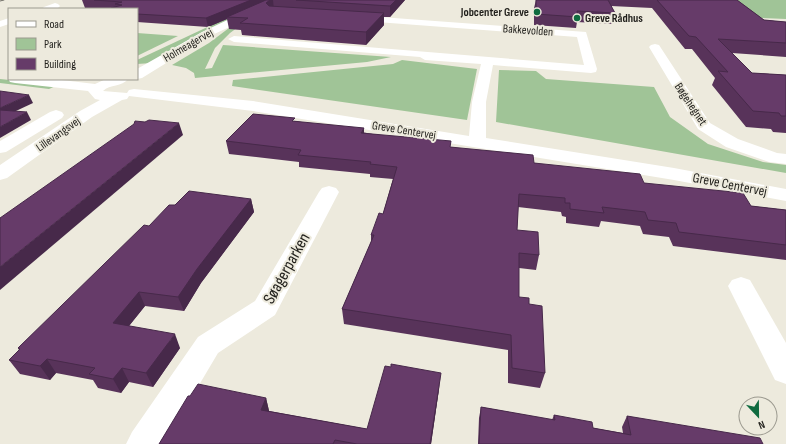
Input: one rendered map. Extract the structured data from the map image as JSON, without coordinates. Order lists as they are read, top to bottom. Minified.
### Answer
{"streets":{"street":["Bakkevolden","Holmeagervej","Bøgehegnet","Greve Centervej","Lillevangsvej","Søagerparken"]},"crossings":[["Holmeagervej","Greve Centervej"]],"places":["Jobcenter Greve","Greve Rådhus"],"legend":["Road","Park","Building"],"north":"bottom"}
